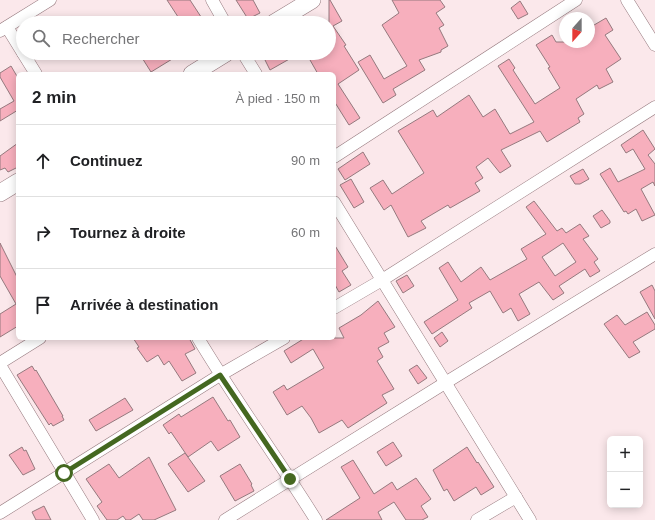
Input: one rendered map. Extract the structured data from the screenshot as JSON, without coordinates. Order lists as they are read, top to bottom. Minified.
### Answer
{"north":"bottom","page":{"search":"Rechercher","heading":["2 min","À pied · 150 m"],"list":[["Continuez","90 m"],["Tournez à droite","60 m"],"Arrivée à destination"],"map_buttons":["+","−"]}}
